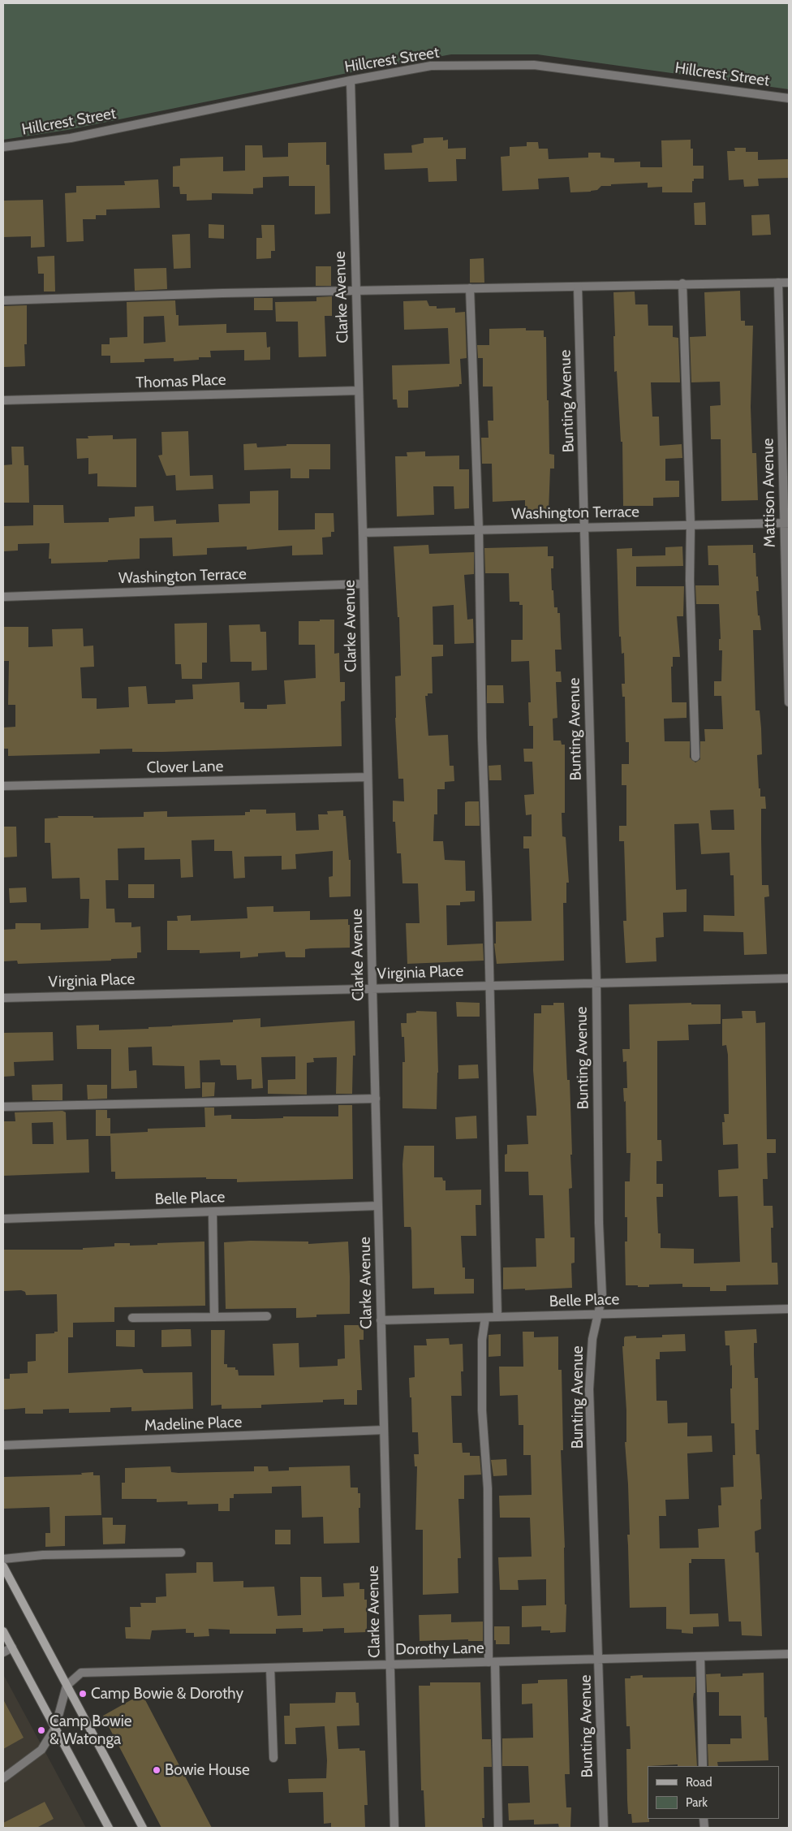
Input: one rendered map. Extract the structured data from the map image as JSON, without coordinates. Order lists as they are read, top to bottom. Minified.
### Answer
{"streets":{"street":["Hillcrest Street","Clarke Avenue","Thomas Place","Bunting Avenue","Mattison Avenue","Washington Terrace","Clover Lane","Virginia Place","Belle Place","Madeline Place","Dorothy Lane"]},"crossings":[["Hillcrest Street","Clarke Avenue"],["Clarke Avenue","Thomas Place"],["Clarke Avenue","Washington Terrace"],["Clarke Avenue","Clover Lane"],["Clarke Avenue","Virginia Place"],["Clarke Avenue","Belle Place"],["Clarke Avenue","Madeline Place"],["Clarke Avenue","Dorothy Lane"],["Bunting Avenue","Washington Terrace"],["Bunting Avenue","Virginia Place"],["Bunting Avenue","Belle Place"],["Bunting Avenue","Dorothy Lane"],["Mattison Avenue","Washington Terrace"]],"places":["Camp Bowie & Dorothy","Camp Bowie & Watonga","Bowie House"],"legend":["Road","Park"]}
